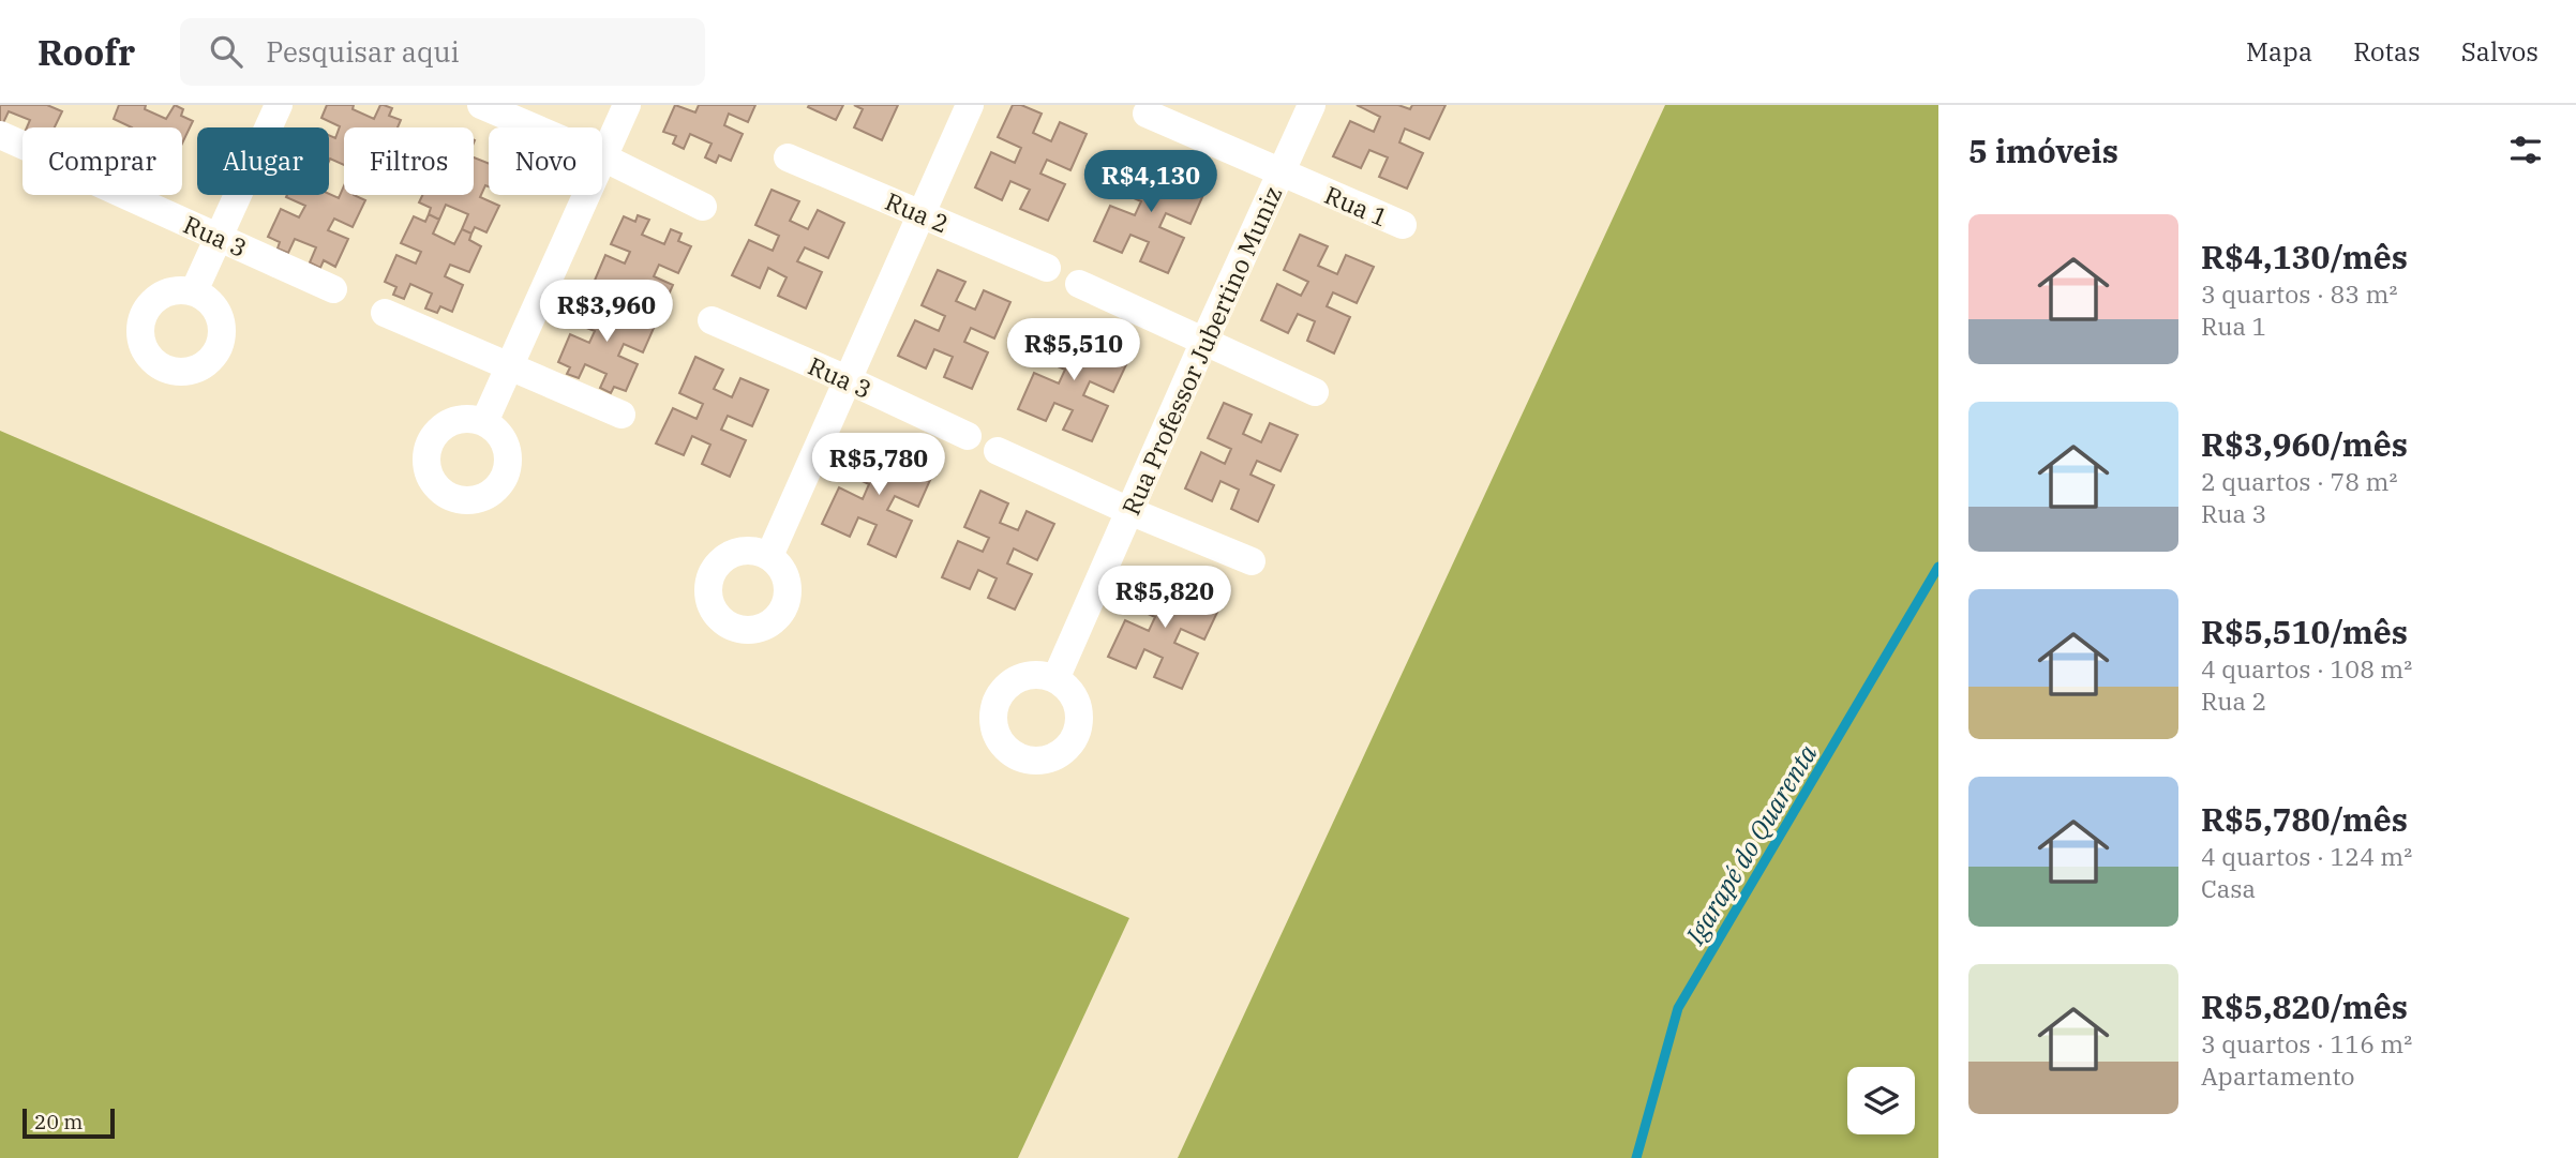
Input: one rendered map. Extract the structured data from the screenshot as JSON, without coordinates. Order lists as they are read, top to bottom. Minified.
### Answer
{"streets":{"street":["Rua 1","Rua 2","Rua 3","Rua Professor Jubertino Muniz"]},"crossings":[["Rua 1","Rua Professor Jubertino Muniz"]],"water":["Igarapé do Quarenta"],"scale_bar":"20 m","page":{"header":"Roofr","search":"Pesquisar aqui","nav":["Mapa","Rotas","Salvos"],"heading":"5 imóveis","chip":["Comprar","Alugar","Filtros","Novo"],"price":["R$4,130","R$3,960","R$5,510","R$5,780","R$5,820"],"list":[{"name":"R$4,130/mês","note":"3 quartos · 83 m² · Rua 1"},{"name":"R$3,960/mês","note":"2 quartos · 78 m² · Rua 3"},{"name":"R$5,510/mês","note":"4 quartos · 108 m² · Rua 2"},{"name":"R$5,780/mês","note":"4 quartos · 124 m² · Casa"},{"name":"R$5,820/mês","note":"3 quartos · 116 m² · Apartamento"}],"scale":"20 m"}}
